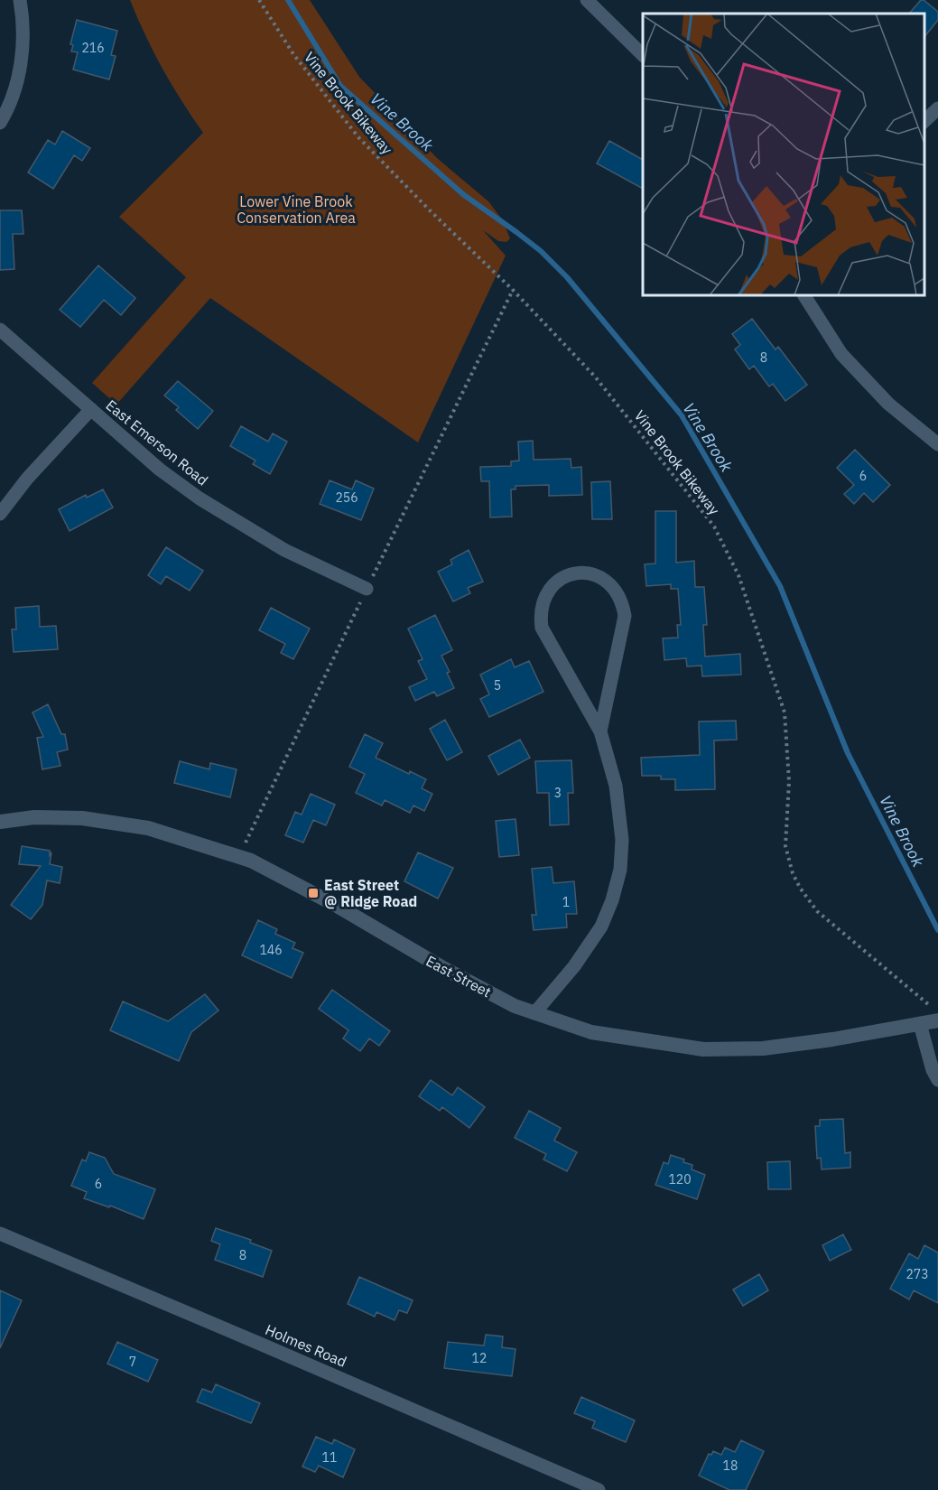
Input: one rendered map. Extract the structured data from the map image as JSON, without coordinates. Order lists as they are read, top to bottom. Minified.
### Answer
{"streets":{"street":["East Emerson Road","East Street","Holmes Road"],"path":["Vine Brook Bikeway"]},"water":["Vine Brook"],"parks":["Lower Vine Brook Conservation Area"],"places":{"transit":["East Street @ Ridge Road"]},"house_numbers":["216","8","6","256","5","3","1","146","120","6","8","273","12","7","11","18"]}
